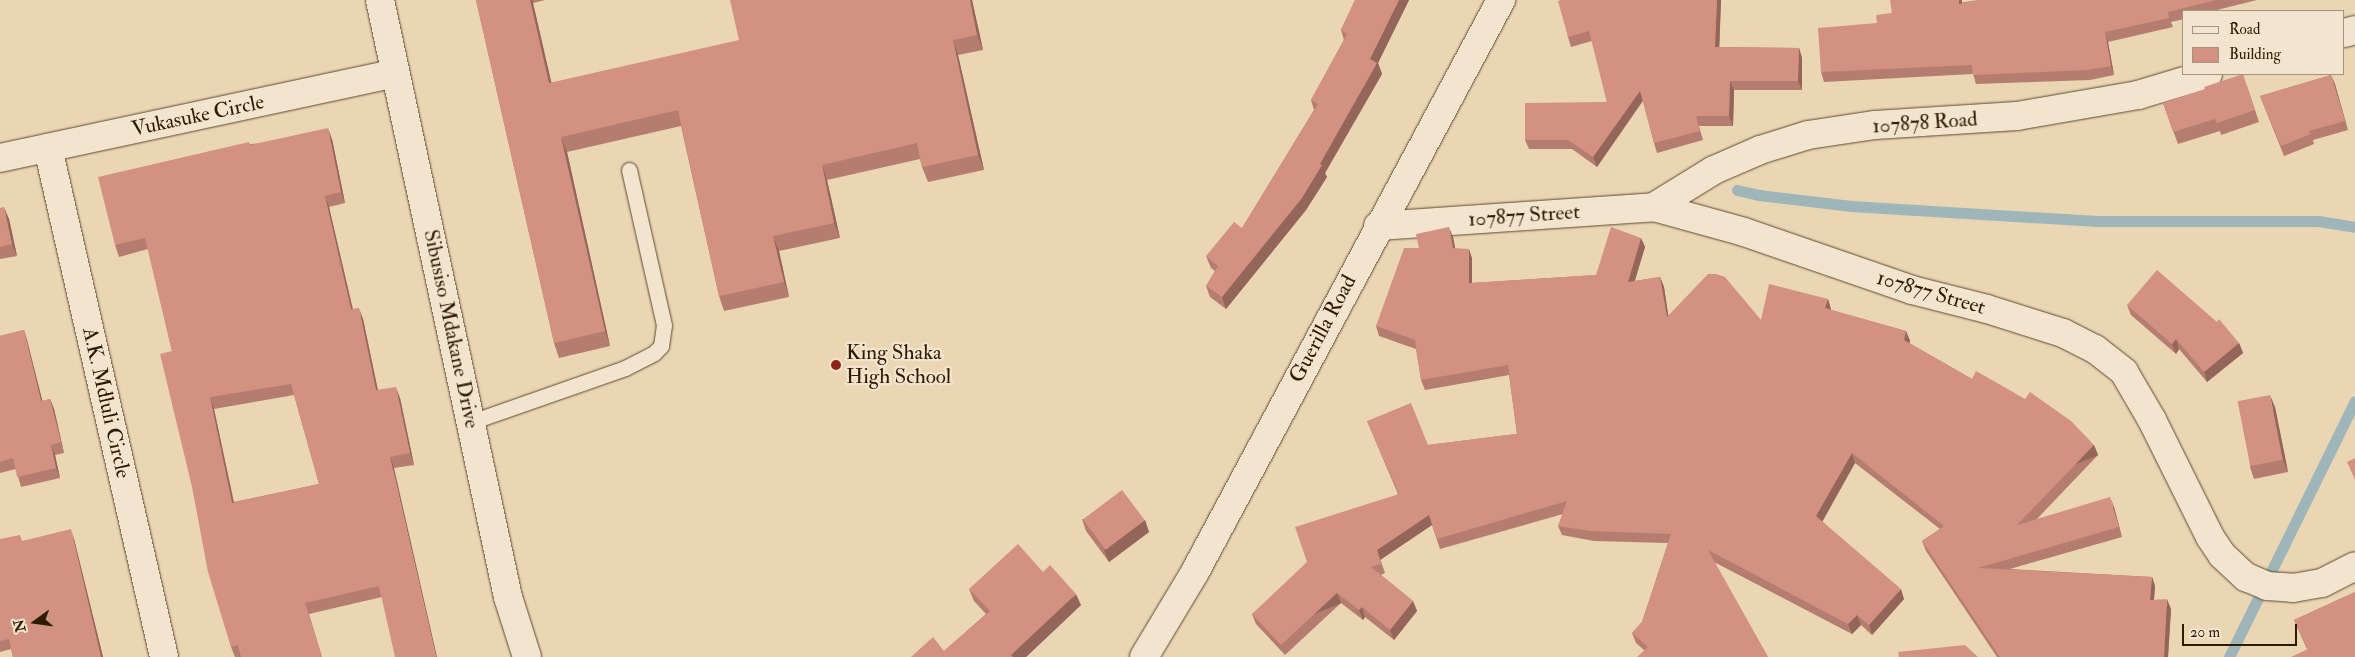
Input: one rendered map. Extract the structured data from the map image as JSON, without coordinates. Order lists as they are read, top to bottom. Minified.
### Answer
{"streets":{"street":["Vukasuke Circle","107878 Road","107877 Street","Sibusiso Mdakane Drive","Guerilla Road","A.K. Mdluli Circle"]},"crossings":[["Vukasuke Circle","Sibusiso Mdakane Drive"],["Vukasuke Circle","A.K. Mdluli Circle"],["107878 Road","107877 Street"],["107877 Street","Guerilla Road"]],"places":["King Shaka High School"],"legend":["Road","Building"],"scale_bar":"20 m","north":"left"}
